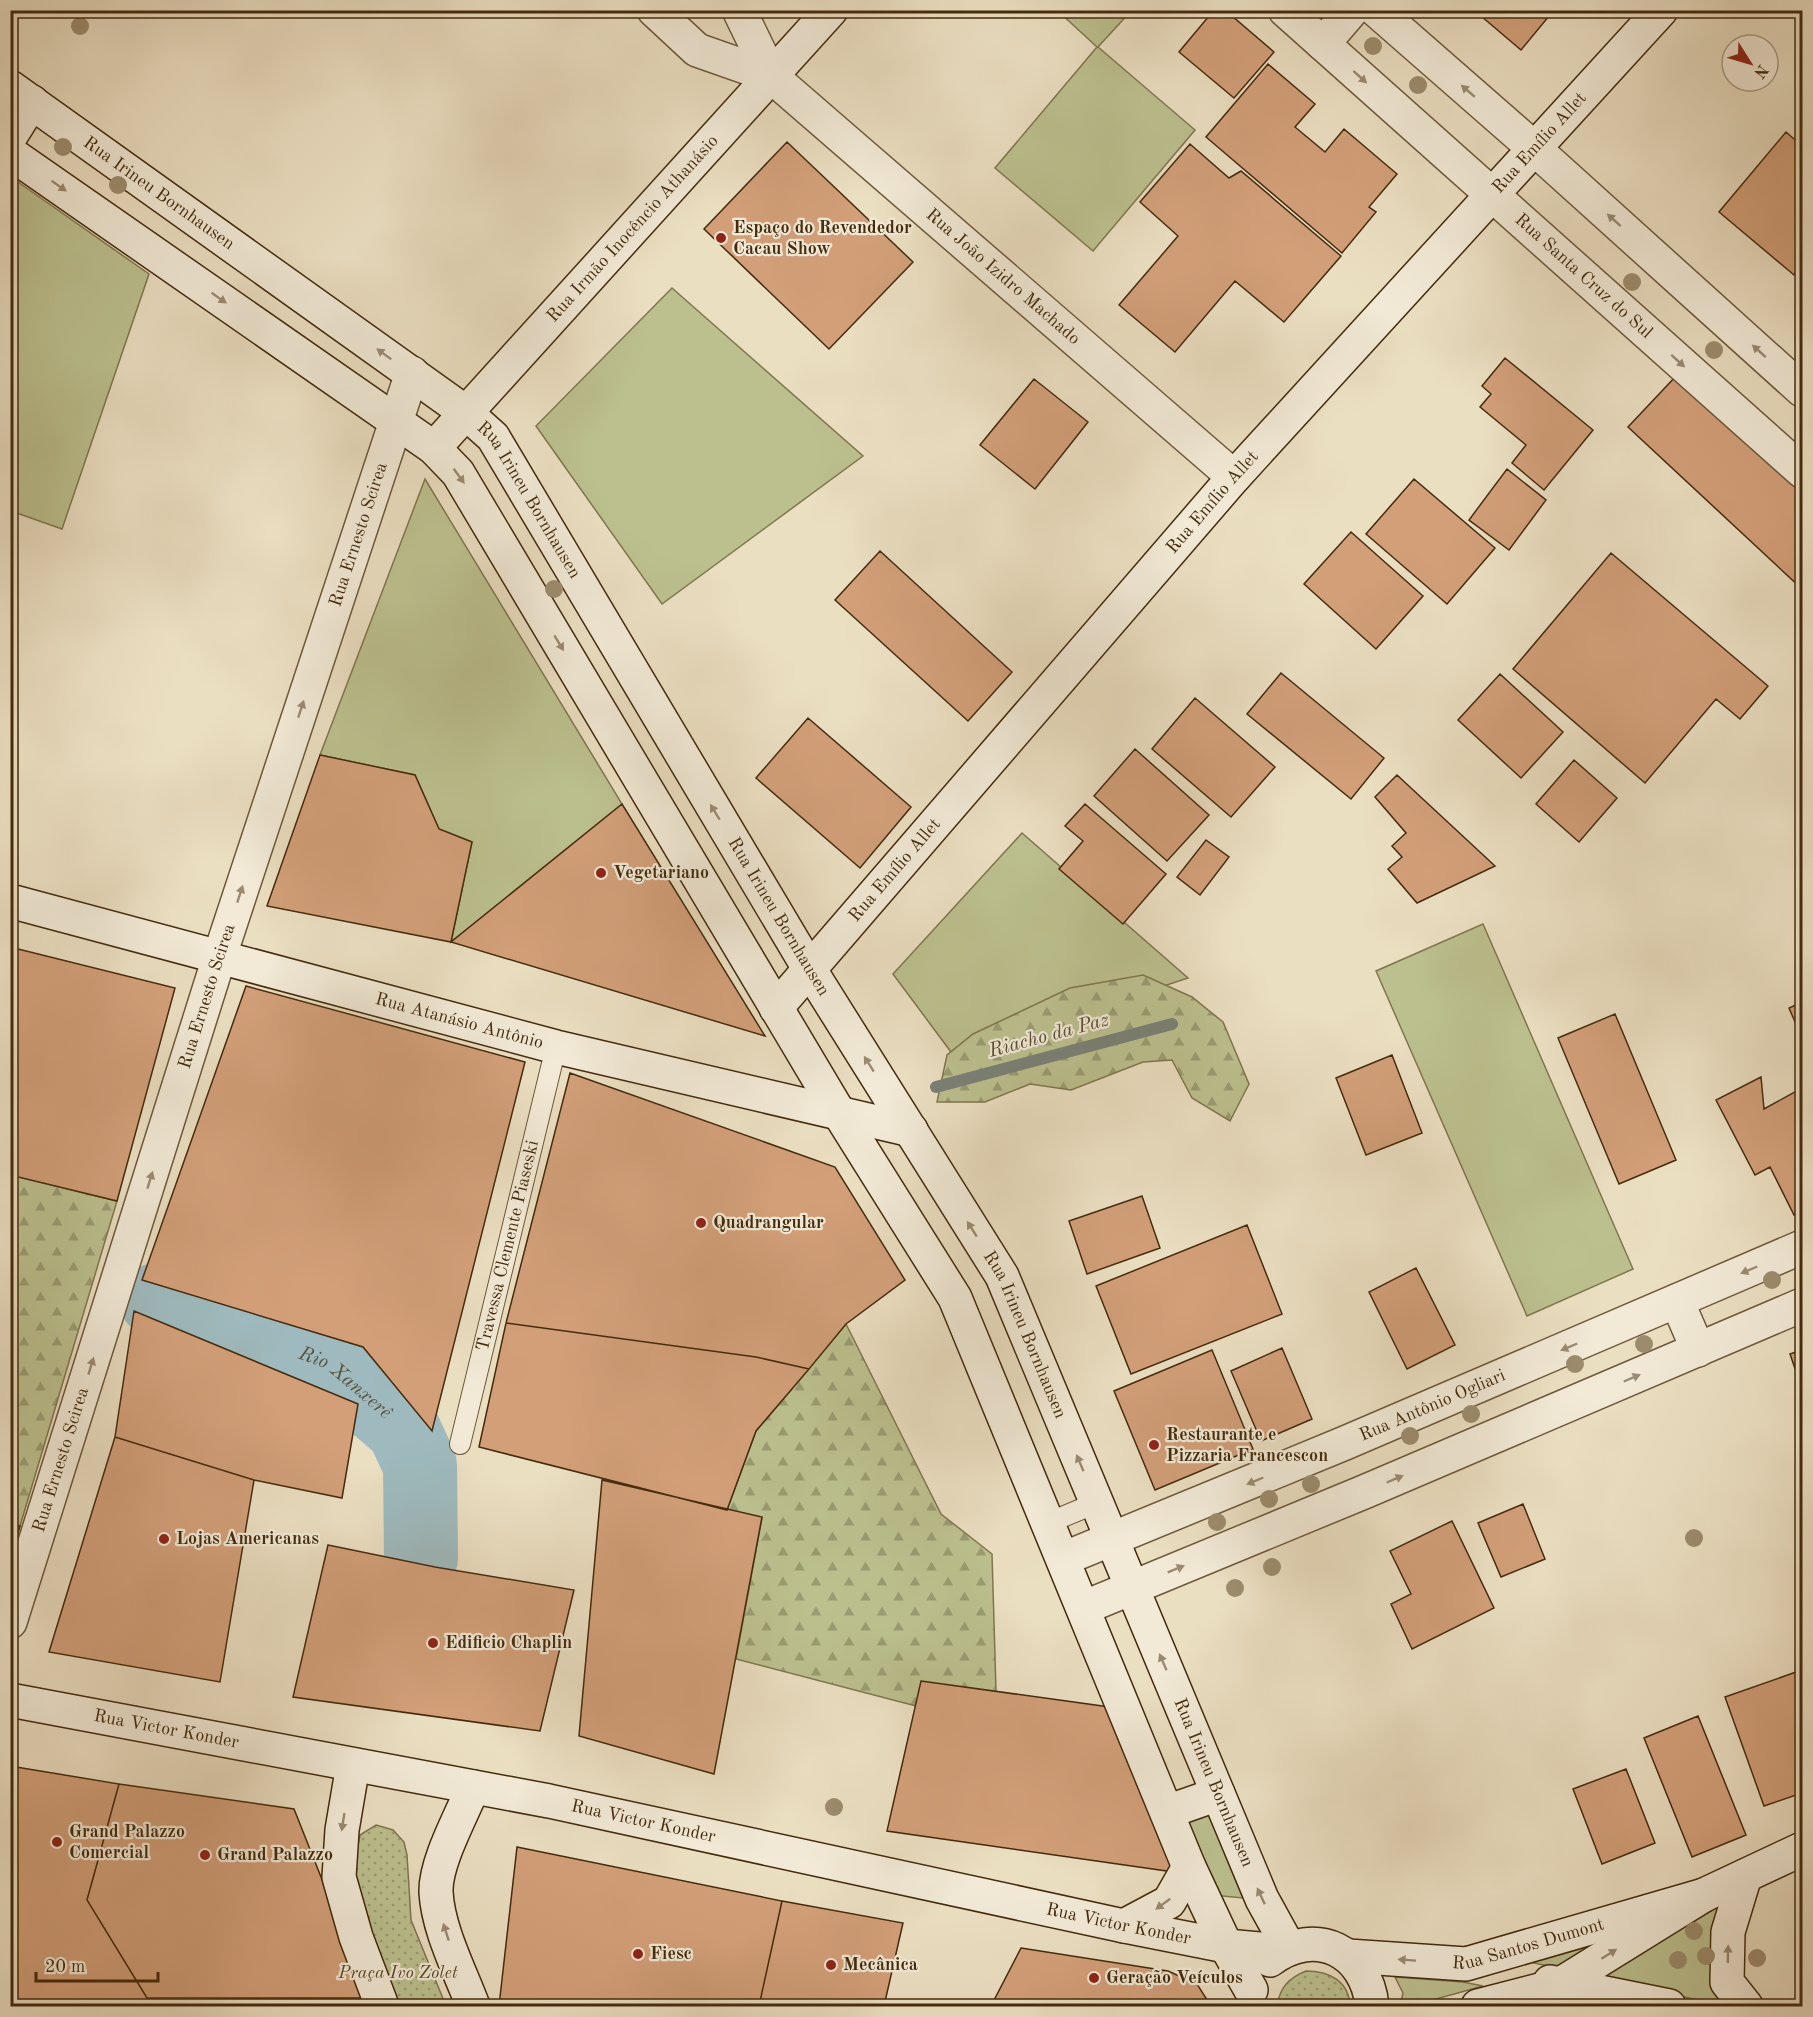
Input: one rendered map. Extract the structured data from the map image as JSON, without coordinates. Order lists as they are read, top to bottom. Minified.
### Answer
{"streets":{"street":["Rua Emílio Allet","Rua Irineu Bornhausen","Rua Irmão Inocêncio Athanásio","Rua João Izidro Machado","Rua Santa Cruz do Sul","Rua Ernesto Scirea","Rua Atanásio Antônio","Rua Antônio Ogliari","Rua Victor Konder","Rua Santos Dumont"],"lane":["Travessa Clemente Piaseski"]},"crossings":[["Rua Emílio Allet","Rua Irineu Bornhausen"],["Rua Emílio Allet","Rua João Izidro Machado"],["Rua Emílio Allet","Rua Santa Cruz do Sul"],["Rua Irineu Bornhausen","Rua Irmão Inocêncio Athanásio"],["Rua Irineu Bornhausen","Rua Ernesto Scirea"],["Rua Irineu Bornhausen","Rua Atanásio Antônio"],["Rua Irineu Bornhausen","Rua Antônio Ogliari"],["Rua Irineu Bornhausen","Rua Victor Konder"],["Rua Irmão Inocêncio Athanásio","Rua João Izidro Machado"],["Rua Ernesto Scirea","Rua Atanásio Antônio"],["Rua Atanásio Antônio","Travessa Clemente Piaseski"],["Rua Victor Konder","Rua Santos Dumont"]],"one_way":["Rua Ernesto Scirea"],"water":["Riacho da Paz","Rio Xanxerê"],"parks":["Praça Ivo Zolet"],"places":["Espaço do Revendedor Cacau Show","Vegetariano","Quadrangular","Restaurante e Pizzaria Francescon","Lojas Americanas","Edificio Chaplin","Grand Palazzo Comercial","Grand Palazzo","Fiesc","Mecânica","Geração Veículos"],"scale_bar":"20 m","north":"bottom right"}
